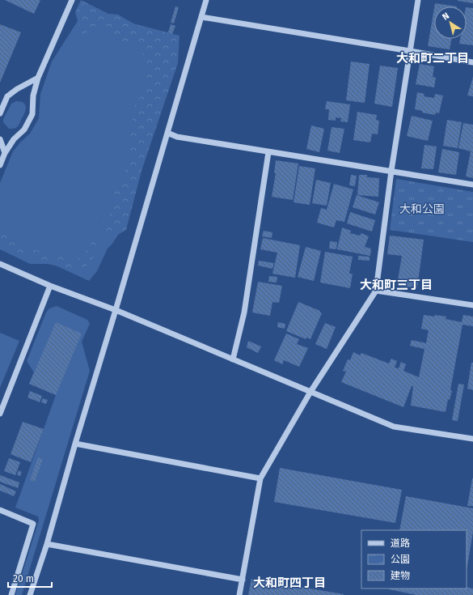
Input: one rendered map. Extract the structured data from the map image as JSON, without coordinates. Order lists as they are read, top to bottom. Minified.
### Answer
{"districts":["大和町二丁目","大和町三丁目","大和町四丁目"],"parks":["大和公園"],"legend":["道路","公園","建物"],"scale_bar":"20 m","north":"top left"}
